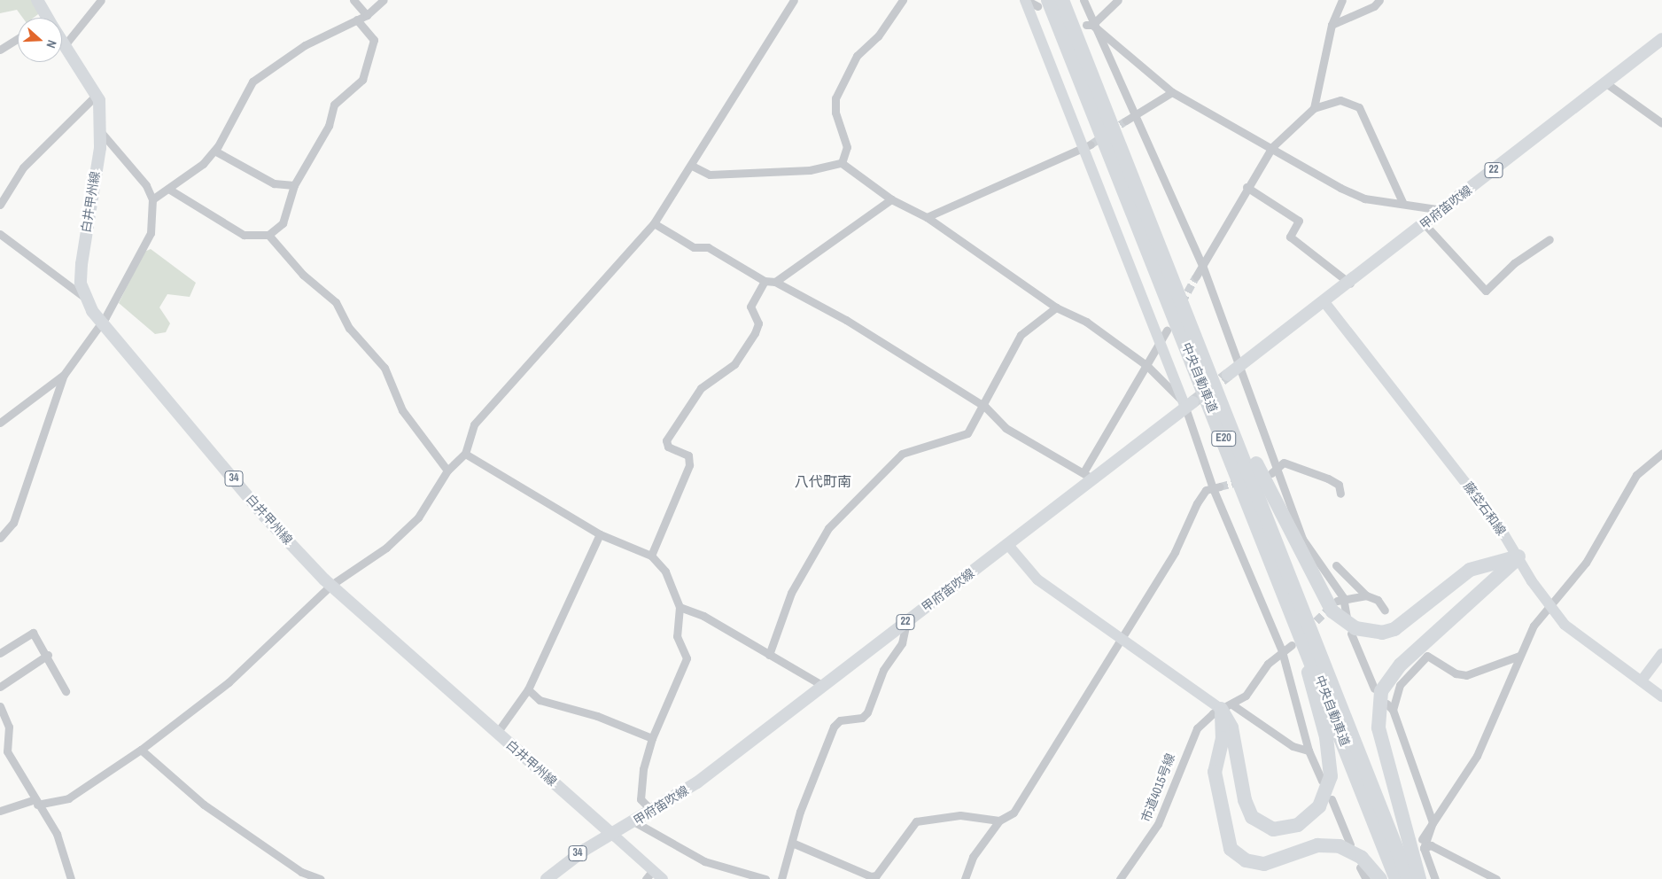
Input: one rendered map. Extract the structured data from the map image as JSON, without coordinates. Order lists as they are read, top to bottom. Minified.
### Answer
{"streets":{"highway":["中央自動車道","E20"],"main road":["22","白井甲州線","甲府笛吹線","34"],"street":["藤垈石和線","市道4015号線"]},"crossings":[["白井甲州線","甲府笛吹線"],["白井甲州線","34"],["甲府笛吹線","34"],["甲府笛吹線","藤垈石和線"]],"districts":["八代町南"],"north":"right"}
